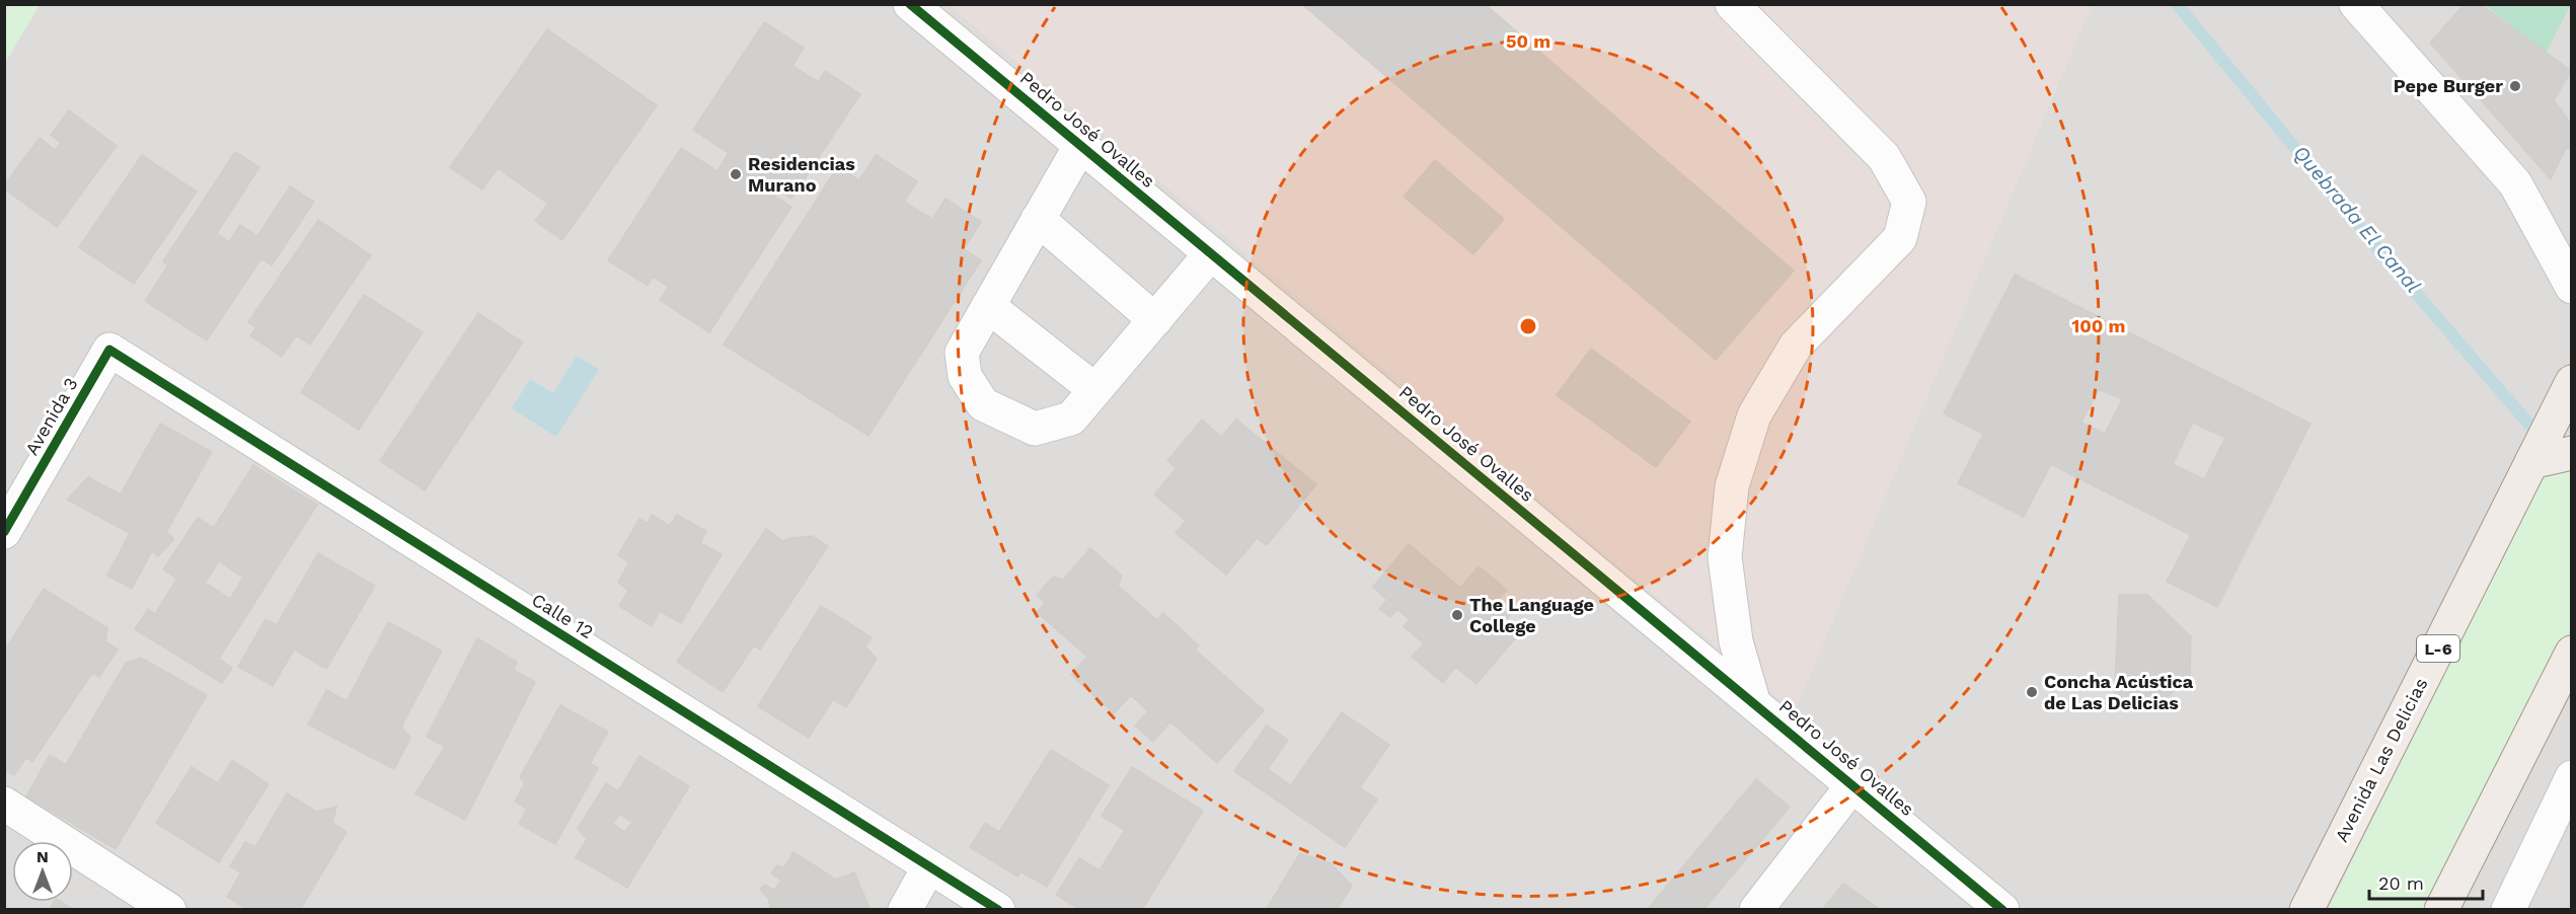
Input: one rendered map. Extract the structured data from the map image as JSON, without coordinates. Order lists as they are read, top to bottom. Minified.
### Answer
{"streets":{"main road":["L-6","Avenida Las Delicias"],"street":["Pedro José Ovalles","Avenida 3","Calle 12"]},"crossings":[["Avenida 3","Calle 12"]],"water":["Quebrada El Canal"],"places":["Pepe Burger","Residencias Murano","The Language College","Concha Acústica de Las Delicias"],"scale_bar":"20 m","north":"top","rings":["50 m","100 m"]}
